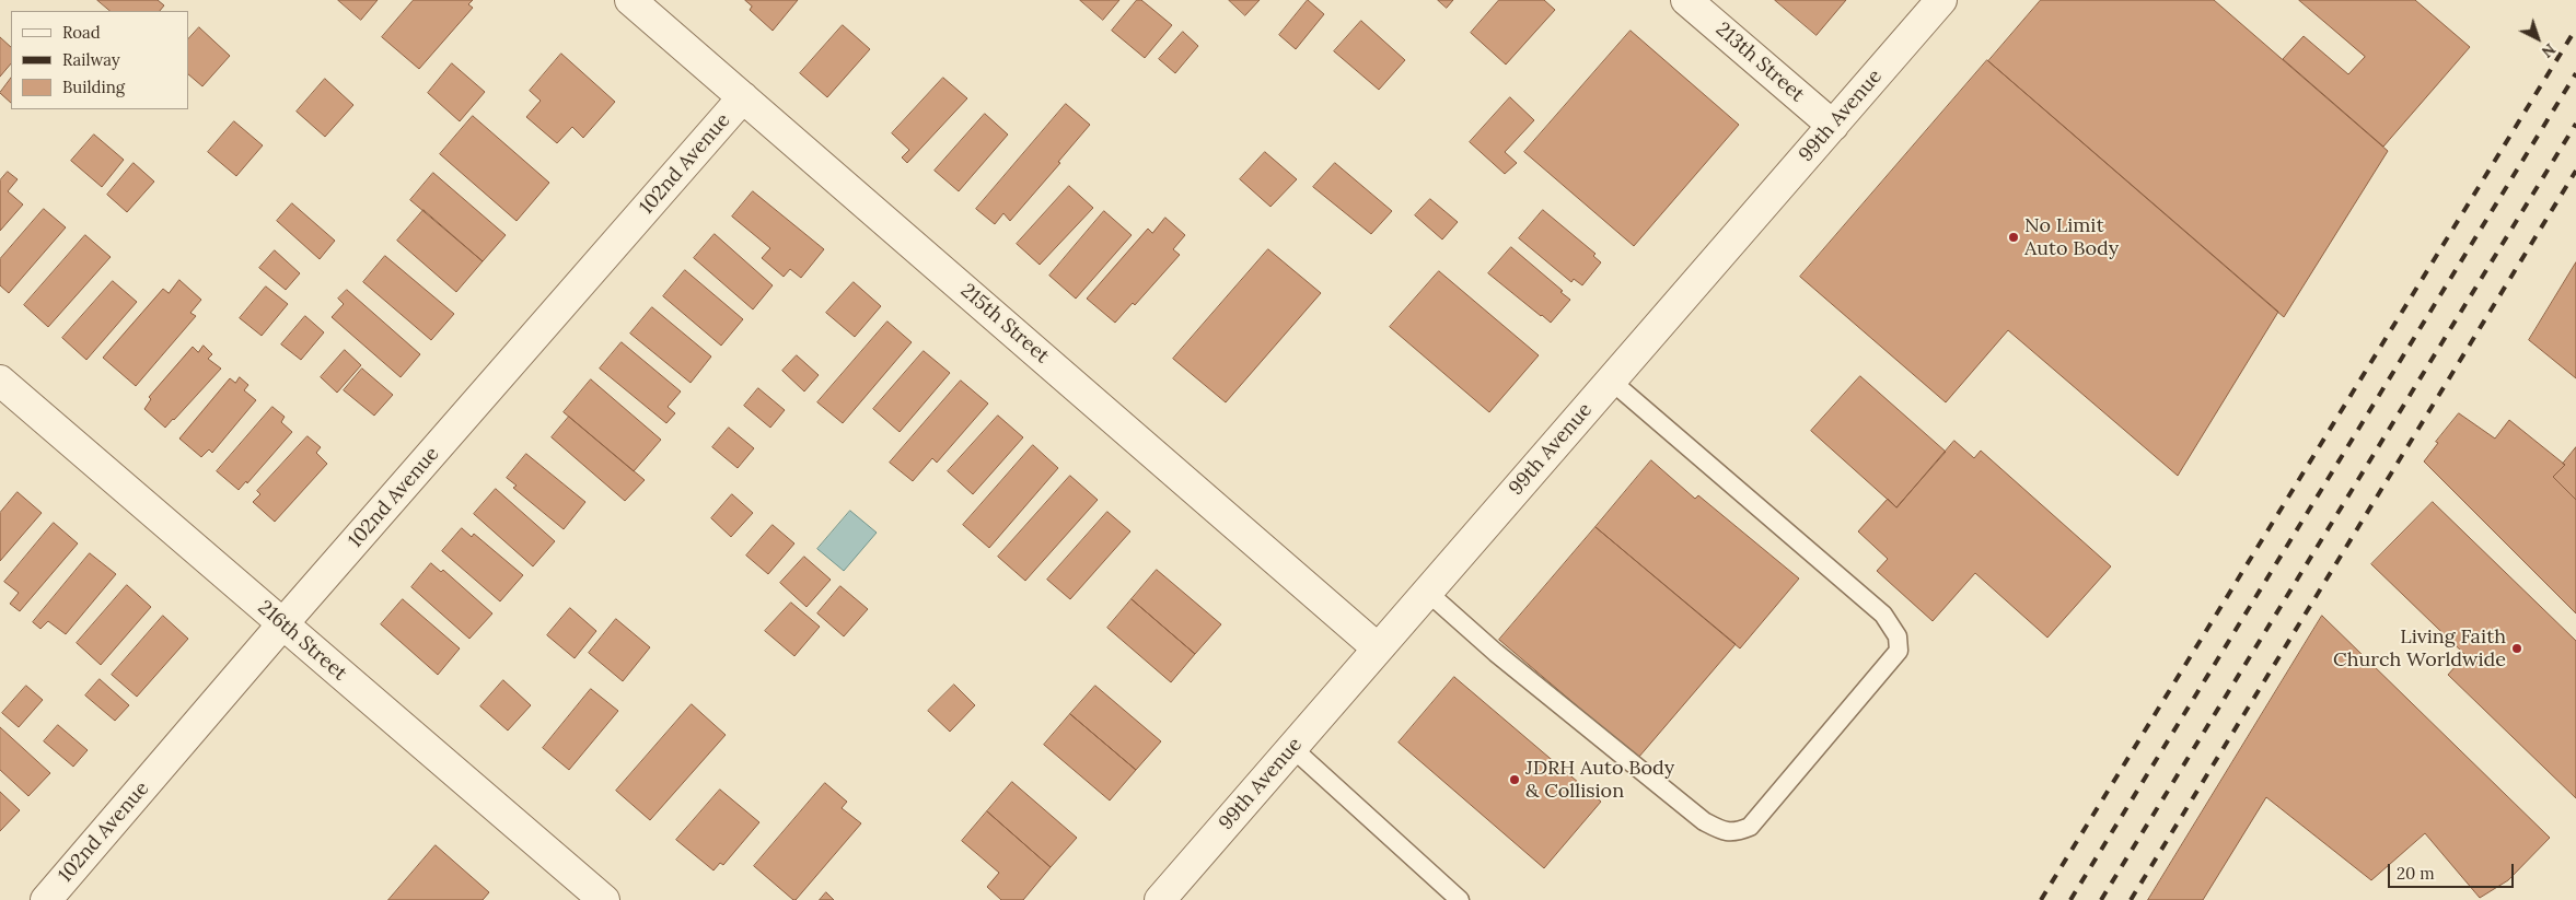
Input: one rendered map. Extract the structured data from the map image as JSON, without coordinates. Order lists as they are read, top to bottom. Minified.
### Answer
{"streets":{"street":["213th Street","99th Avenue","102nd Avenue","215th Street","216th Street"]},"crossings":[["213th Street","99th Avenue"],["99th Avenue","215th Street"],["102nd Avenue","215th Street"],["102nd Avenue","216th Street"]],"places":["No Limit Auto Body","Living Faith Church Worldwide","JDRH Auto Body & Collision"],"legend":["Road","Railway","Building"],"scale_bar":"20 m","north":"bottom right"}
